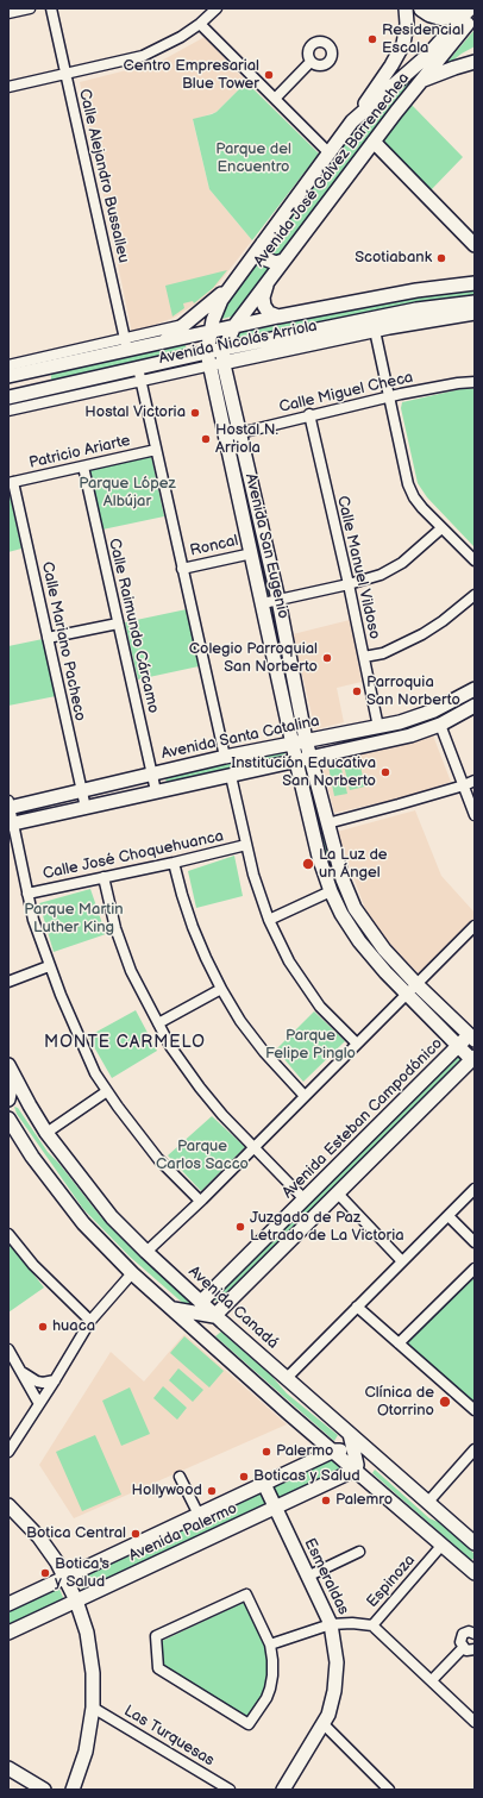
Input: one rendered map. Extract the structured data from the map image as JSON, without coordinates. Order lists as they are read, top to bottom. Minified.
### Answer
{"streets":{"street":["Avenida José Gálvez Barrenechea","Calle Alejandro Bussalleu","Avenida Nicolás Arriola","Calle Miguel Checa","Patricio Ariarte","Roncal","Avenida San Eugenio","Calle Manuel Vildoso","Calle Raimundo Cárcamo","Calle Mariano Pacheco","Avenida Santa Catalina","Calle José Choquehuanca","Avenida Esteban Campodónico","Avenida Canadá","Avenida Palermo","Esmeraldas","Espinoza","Las Turquesas"]},"crossings":[["Avenida José Gálvez Barrenechea","Avenida Nicolás Arriola"],["Avenida José Gálvez Barrenechea","Avenida San Eugenio"],["Calle Alejandro Bussalleu","Avenida Nicolás Arriola"],["Avenida Nicolás Arriola","Avenida San Eugenio"],["Calle Miguel Checa","Avenida San Eugenio"],["Calle Miguel Checa","Calle Manuel Vildoso"],["Patricio Ariarte","Calle Raimundo Cárcamo"],["Patricio Ariarte","Calle Mariano Pacheco"],["Roncal","Avenida San Eugenio"],["Avenida San Eugenio","Avenida Santa Catalina"],["Avenida San Eugenio","Avenida Esteban Campodónico"],["Calle Manuel Vildoso","Avenida Santa Catalina"],["Calle Raimundo Cárcamo","Avenida Santa Catalina"],["Calle Mariano Pacheco","Avenida Santa Catalina"],["Avenida Esteban Campodónico","Avenida Canadá"],["Avenida Palermo","Esmeraldas"],["Esmeraldas","Espinoza"]],"districts":["MONTE CARMELO"],"parks":["Parque del Encuentro","Parque López Albújar","Parque Martin Luther King","Parque Felipe Pinglo","Parque Carlos Sacco"],"places":["Residencial Escala","Centro Empresarial Blue Tower","Scotiabank","Hostal Victoria","Hostal N. Arriola","Colegio Parroquial San Norberto","Parroquia San Norberto","Institución Educativa San Norberto","La Luz de un Ángel","Juzgado de Paz Letrado de La Victoria","huaca","Clínica de Otorrino","Palermo","Boticas y Salud","Hollywood","Palemro","Botica Central","Botica's y Salud"]}
